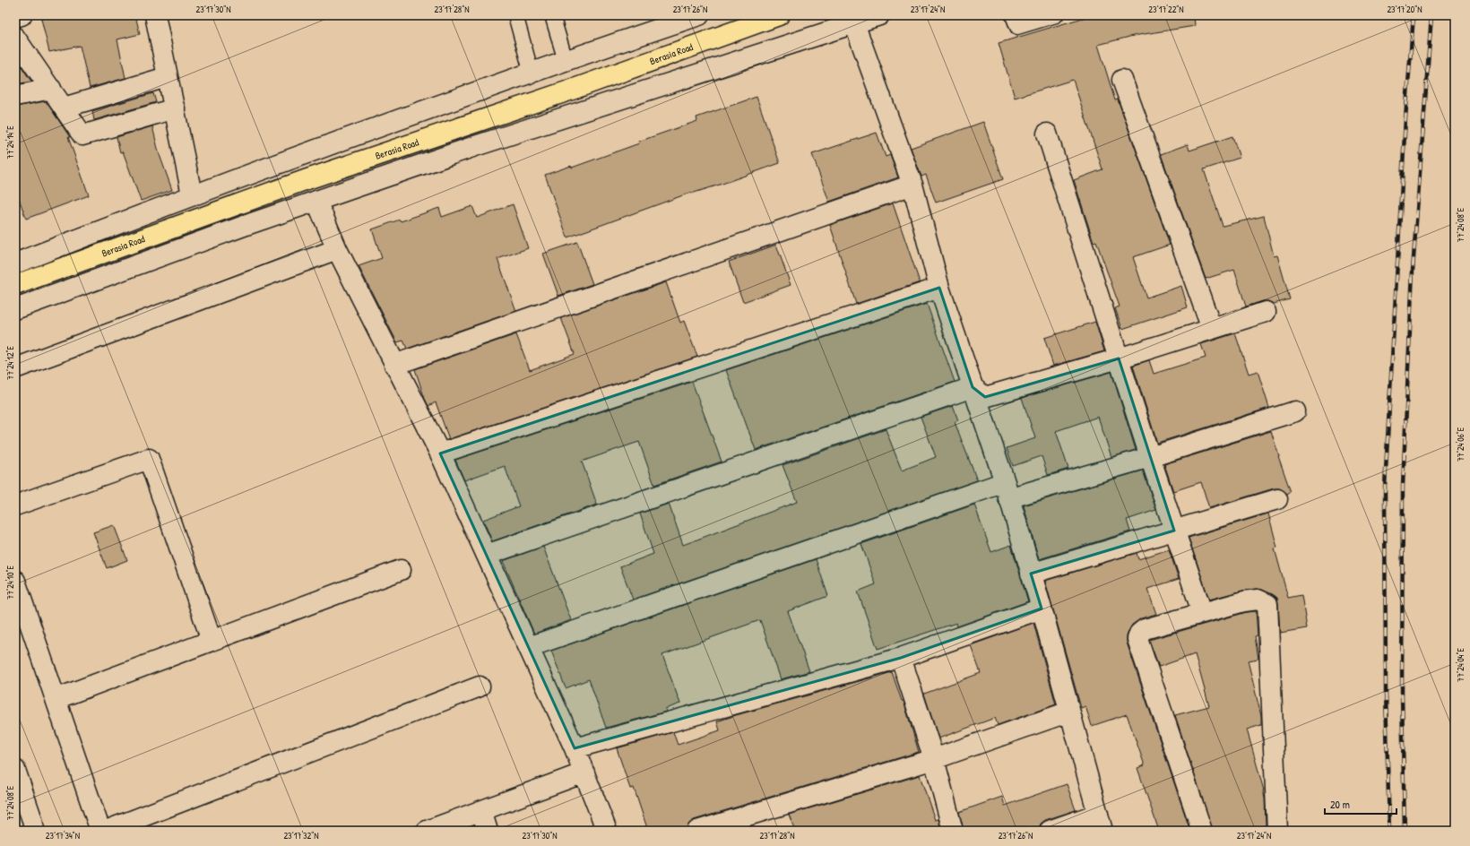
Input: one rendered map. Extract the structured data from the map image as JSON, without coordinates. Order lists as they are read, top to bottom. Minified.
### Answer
{"streets":{"main road":["Berasia Road"]},"scale_bar":"20 m","coordinates":["23°17'30\"N","23°17'28\"N","23°17'26\"N","23°17'24\"N","23°17'22\"N","23°17'20\"N","77°24'14\"E","77°24'08\"E","77°24'12\"E","77°24'06\"E","77°24'10\"E","77°24'04\"E","23°17'34\"N","23°17'32\"N"]}
